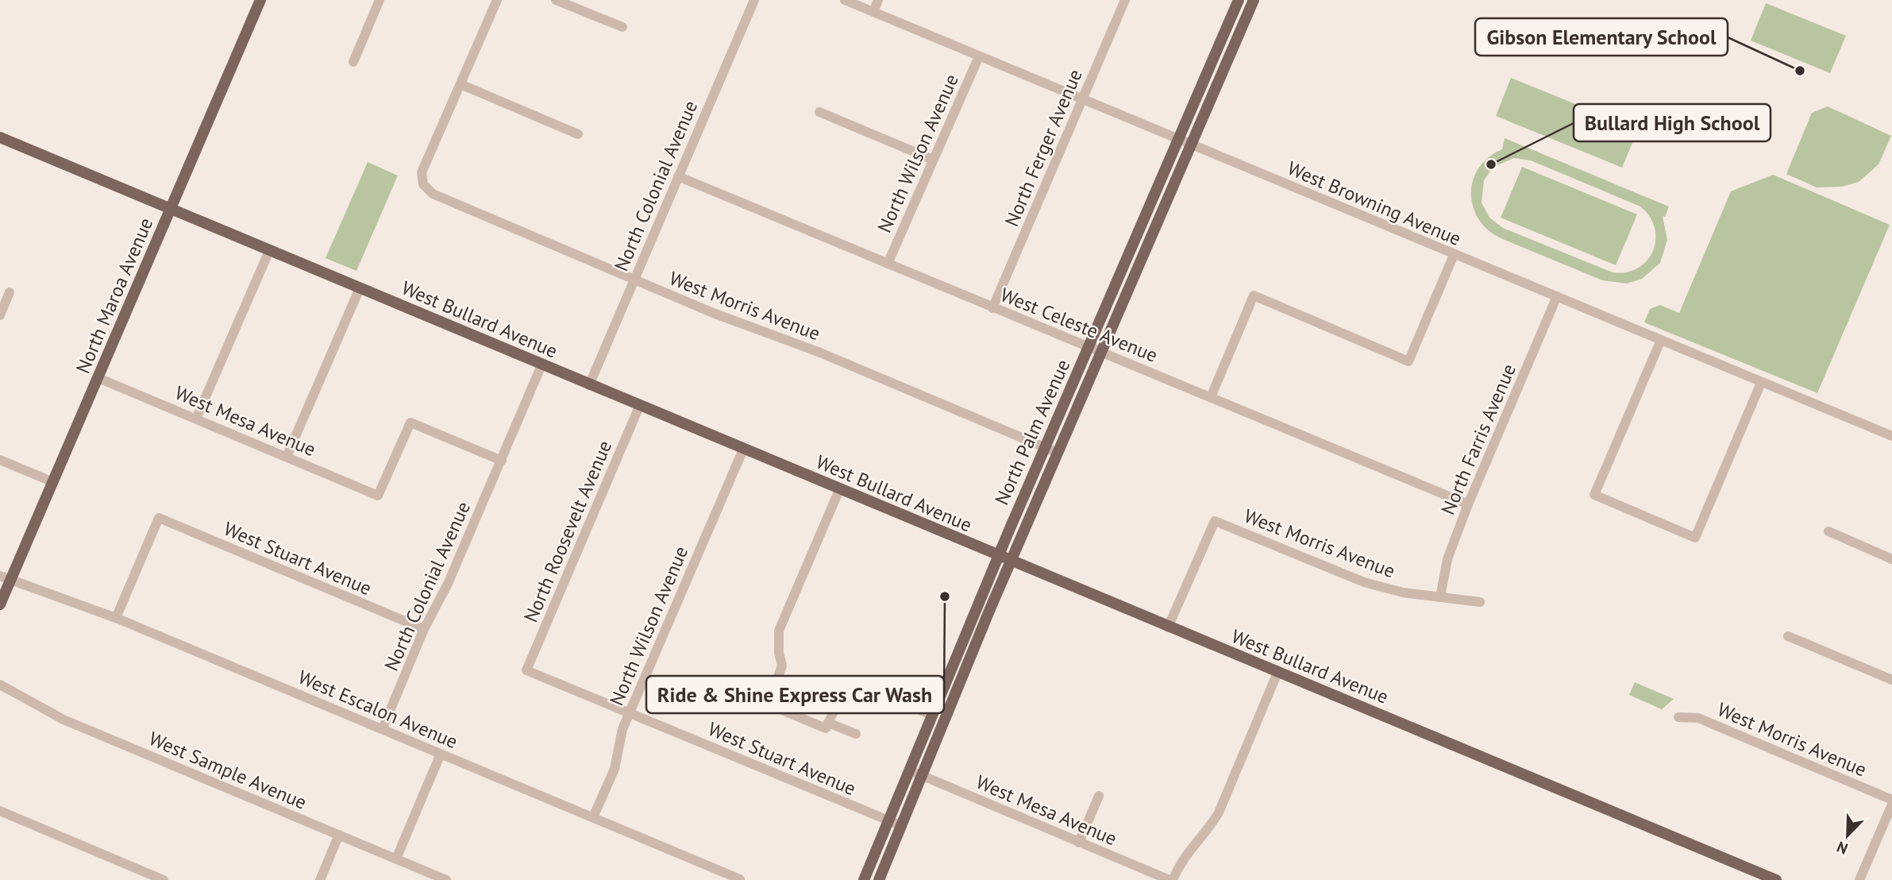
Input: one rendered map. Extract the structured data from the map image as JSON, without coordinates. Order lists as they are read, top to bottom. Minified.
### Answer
{"streets":{"main road":["North Maroa Avenue","West Bullard Avenue","North Palm Avenue"],"street":["North Ferger Avenue","North Wilson Avenue","North Colonial Avenue","West Browning Avenue","West Morris Avenue","West Celeste Avenue","West Mesa Avenue","North Farris Avenue","North Roosevelt Avenue","West Stuart Avenue","West Escalon Avenue","West Sample Avenue"]},"crossings":[["North Ferger Avenue","West Browning Avenue"],["North Ferger Avenue","West Celeste Avenue"],["North Wilson Avenue","West Browning Avenue"],["North Wilson Avenue","West Bullard Avenue"],["North Wilson Avenue","West Celeste Avenue"],["North Wilson Avenue","West Stuart Avenue"],["North Wilson Avenue","West Escalon Avenue"],["North Colonial Avenue","West Morris Avenue"],["North Colonial Avenue","West Bullard Avenue"],["North Colonial Avenue","West Celeste Avenue"],["North Colonial Avenue","West Mesa Avenue"],["North Colonial Avenue","West Stuart Avenue"],["North Colonial Avenue","West Escalon Avenue"],["West Browning Avenue","North Palm Avenue"],["West Browning Avenue","North Farris Avenue"],["North Maroa Avenue","West Bullard Avenue"],["North Maroa Avenue","West Mesa Avenue"],["North Maroa Avenue","West Escalon Avenue"],["West Morris Avenue","West Bullard Avenue"],["West Morris Avenue","North Palm Avenue"],["West Morris Avenue","North Farris Avenue"],["West Bullard Avenue","North Palm Avenue"],["West Bullard Avenue","North Roosevelt Avenue"],["West Celeste Avenue","North Palm Avenue"],["West Celeste Avenue","North Farris Avenue"],["West Mesa Avenue","North Palm Avenue"],["North Palm Avenue","West Stuart Avenue"],["North Roosevelt Avenue","West Stuart Avenue"],["West Stuart Avenue","West Escalon Avenue"]],"places":["Gibson Elementary School","Bullard High School","Ride & Shine Express Car Wash"],"north":"bottom left"}
